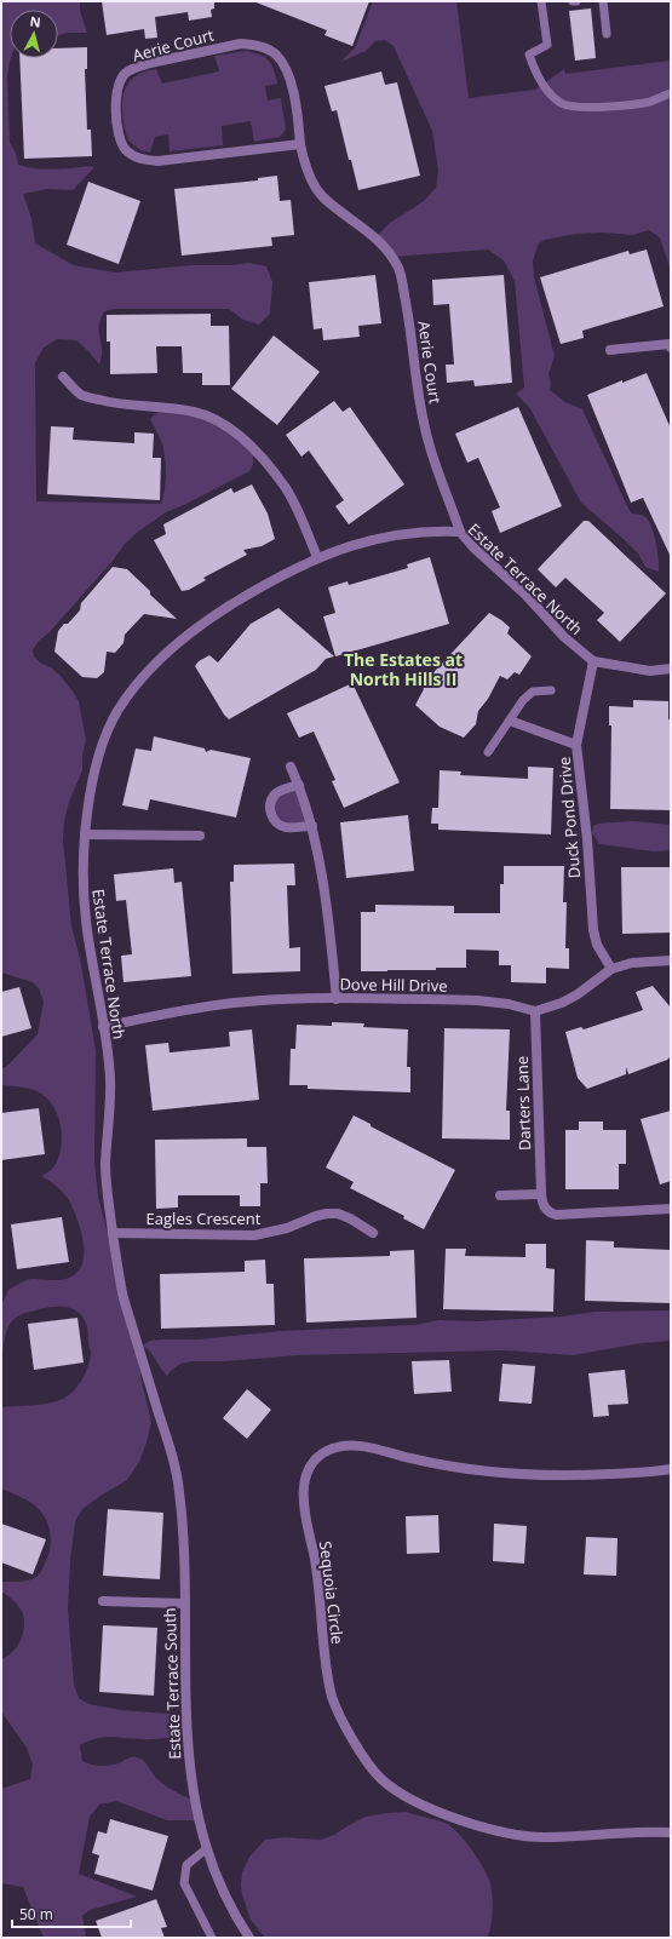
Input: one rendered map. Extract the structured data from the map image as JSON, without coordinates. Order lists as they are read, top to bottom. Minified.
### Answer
{"streets":{"street":["Aerie Court","Estate Terrace North","Duck Pond Drive","Dove Hill Drive","Darters Lane","Eagles Crescent","Sequoia Circle","Estate Terrace South"]},"crossings":[["Aerie Court","Estate Terrace North"],["Estate Terrace North","Duck Pond Drive"],["Estate Terrace North","Dove Hill Drive"],["Estate Terrace North","Eagles Crescent"],["Estate Terrace North","Estate Terrace South"],["Dove Hill Drive","Darters Lane"]],"districts":["The Estates at North Hills II"],"scale_bar":"50 m","north":"top"}
